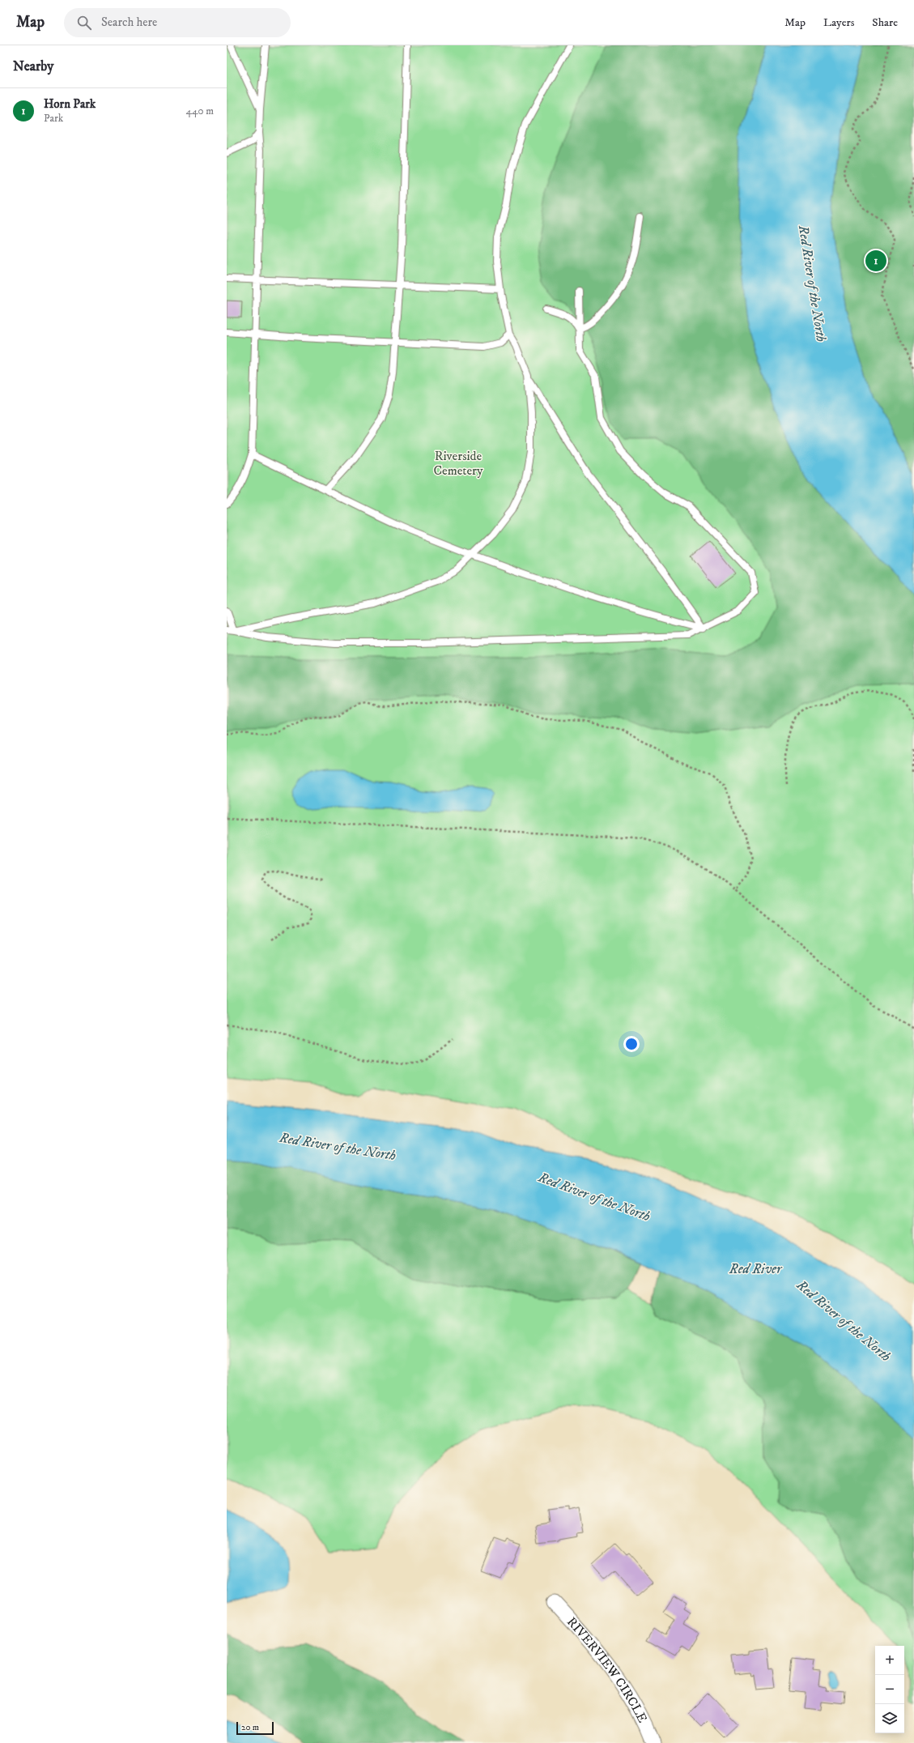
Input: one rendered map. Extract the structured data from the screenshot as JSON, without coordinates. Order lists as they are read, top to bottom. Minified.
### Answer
{"streets":{"street":["RIVERVIEW CIRCLE"]},"water":["Red River of the North","Red River"],"parks":["Riverside Cemetery"],"scale_bar":"20 m","page":{"header":"Map","search":"Search here","nav":["Map","Layers","Share"],"heading":"Nearby","list":[{"mark":"1","name":"Horn Park","note":"Park","value":"440 m"}],"pins":"1","map_buttons":["+","−"],"scale":"20 m"}}
